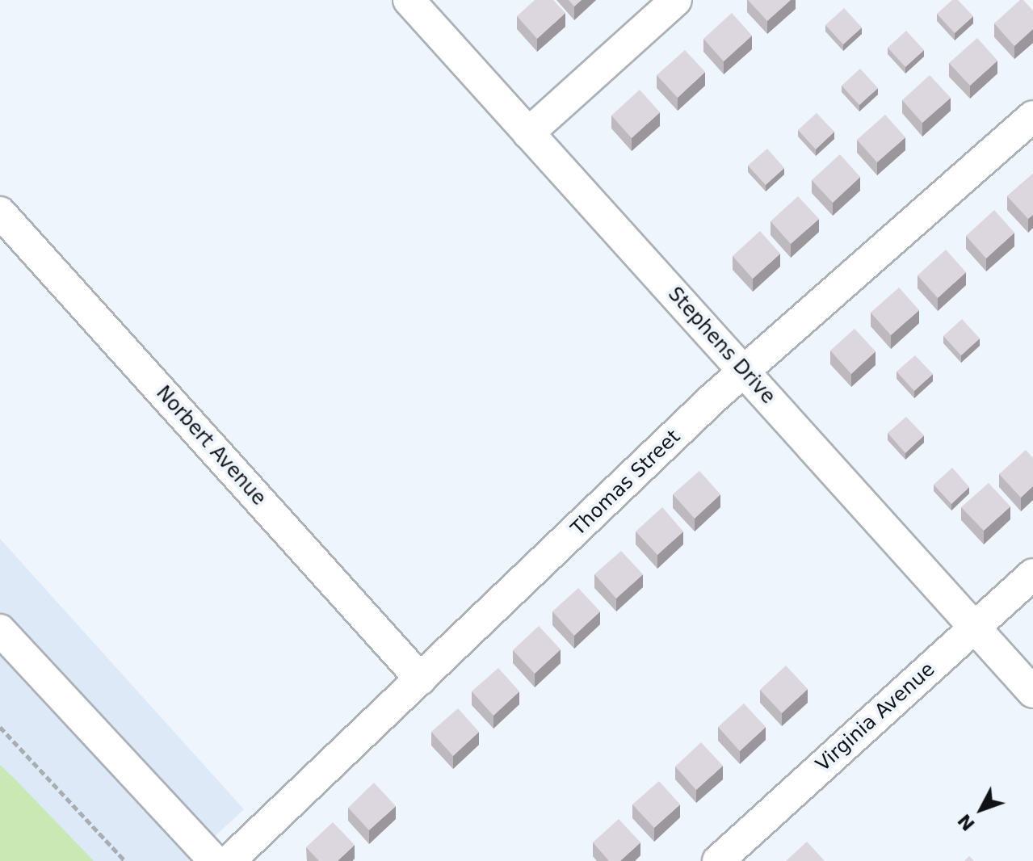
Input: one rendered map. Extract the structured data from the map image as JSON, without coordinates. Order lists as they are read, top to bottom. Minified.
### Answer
{"streets":{"street":["Stephens Drive","Norbert Avenue","Thomas Street","Virginia Avenue"]},"crossings":[["Stephens Drive","Thomas Street"],["Stephens Drive","Virginia Avenue"],["Norbert Avenue","Thomas Street"]],"north":"bottom left"}
